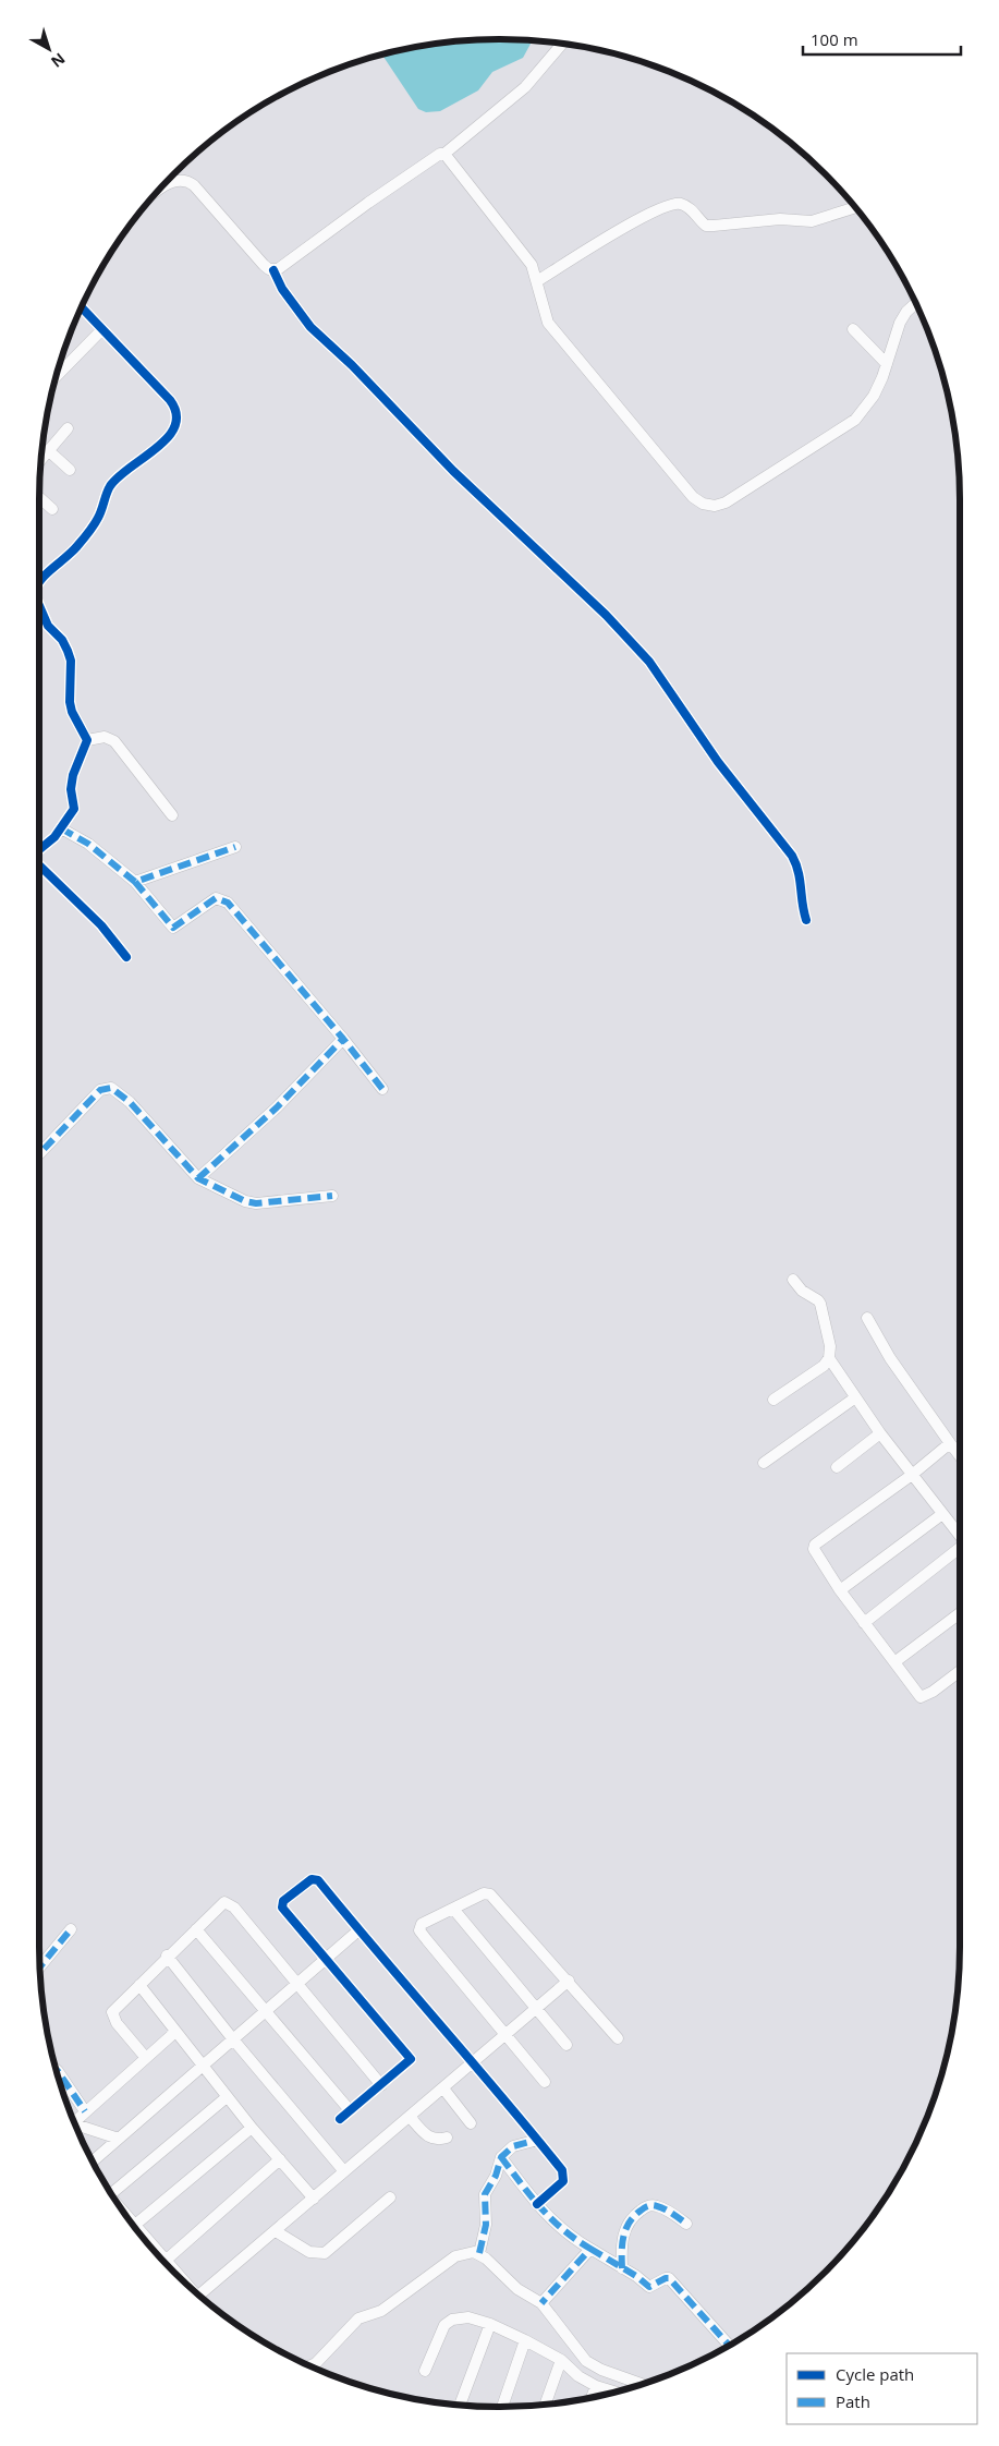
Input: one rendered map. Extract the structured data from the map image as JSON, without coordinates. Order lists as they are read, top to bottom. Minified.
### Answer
{"legend":["Cycle path","Path"],"scale_bar":"100 m","north":"bottom right"}
